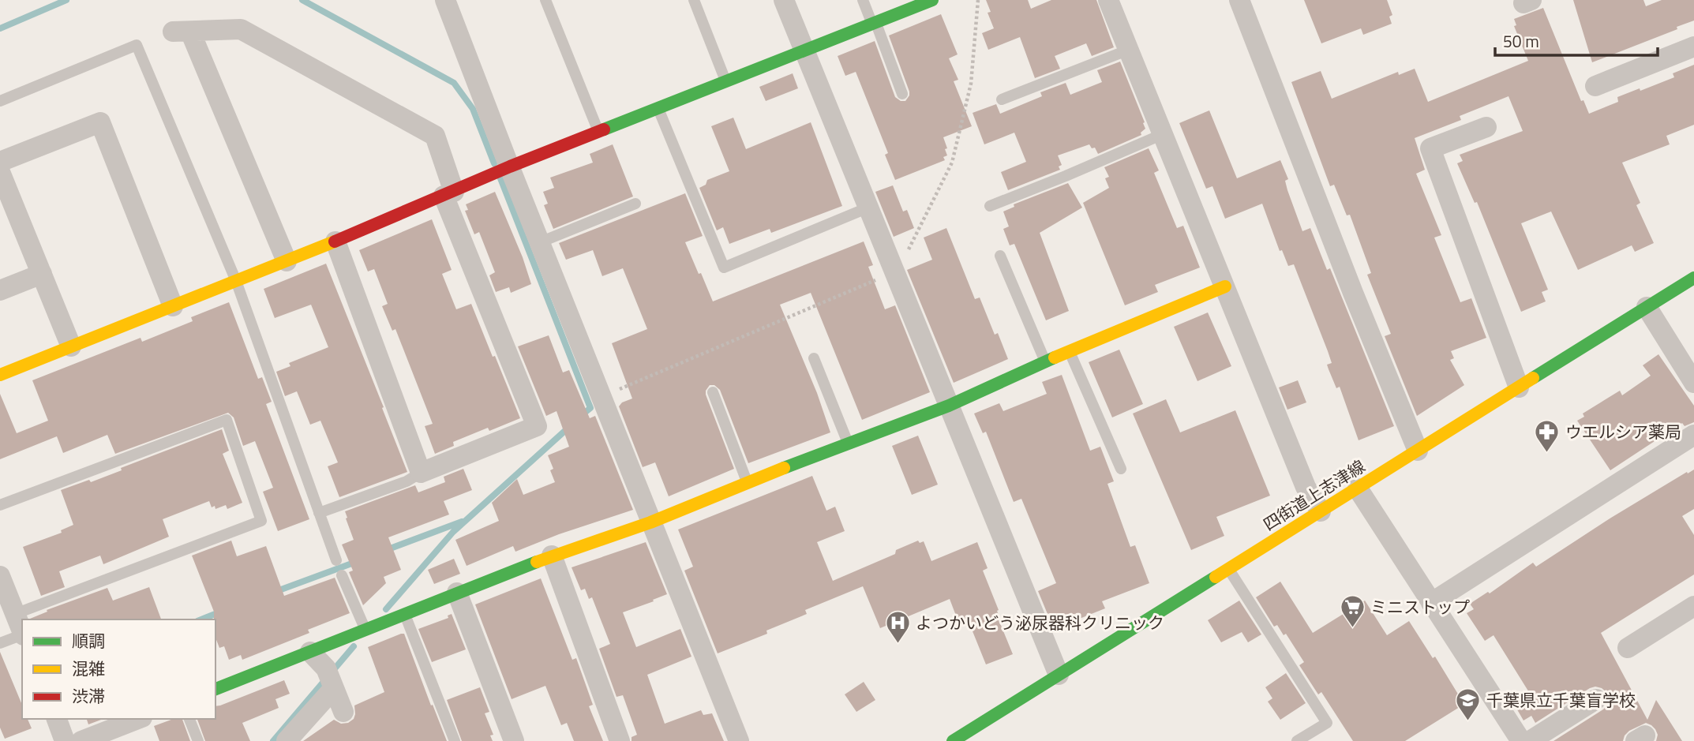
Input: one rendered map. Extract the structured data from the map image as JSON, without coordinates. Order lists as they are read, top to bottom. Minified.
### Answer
{"streets":{"street":["四街道上志津線"]},"places":{"pharmacy":["ウエルシア薬局"],"supermarket":["ミニストップ"],"hospital":["よつかいどう泌尿器科クリニック"],"school or university":["千葉県立千葉盲学校"]},"legend":["順調","混雑","渋滞"],"scale_bar":"50 m"}
